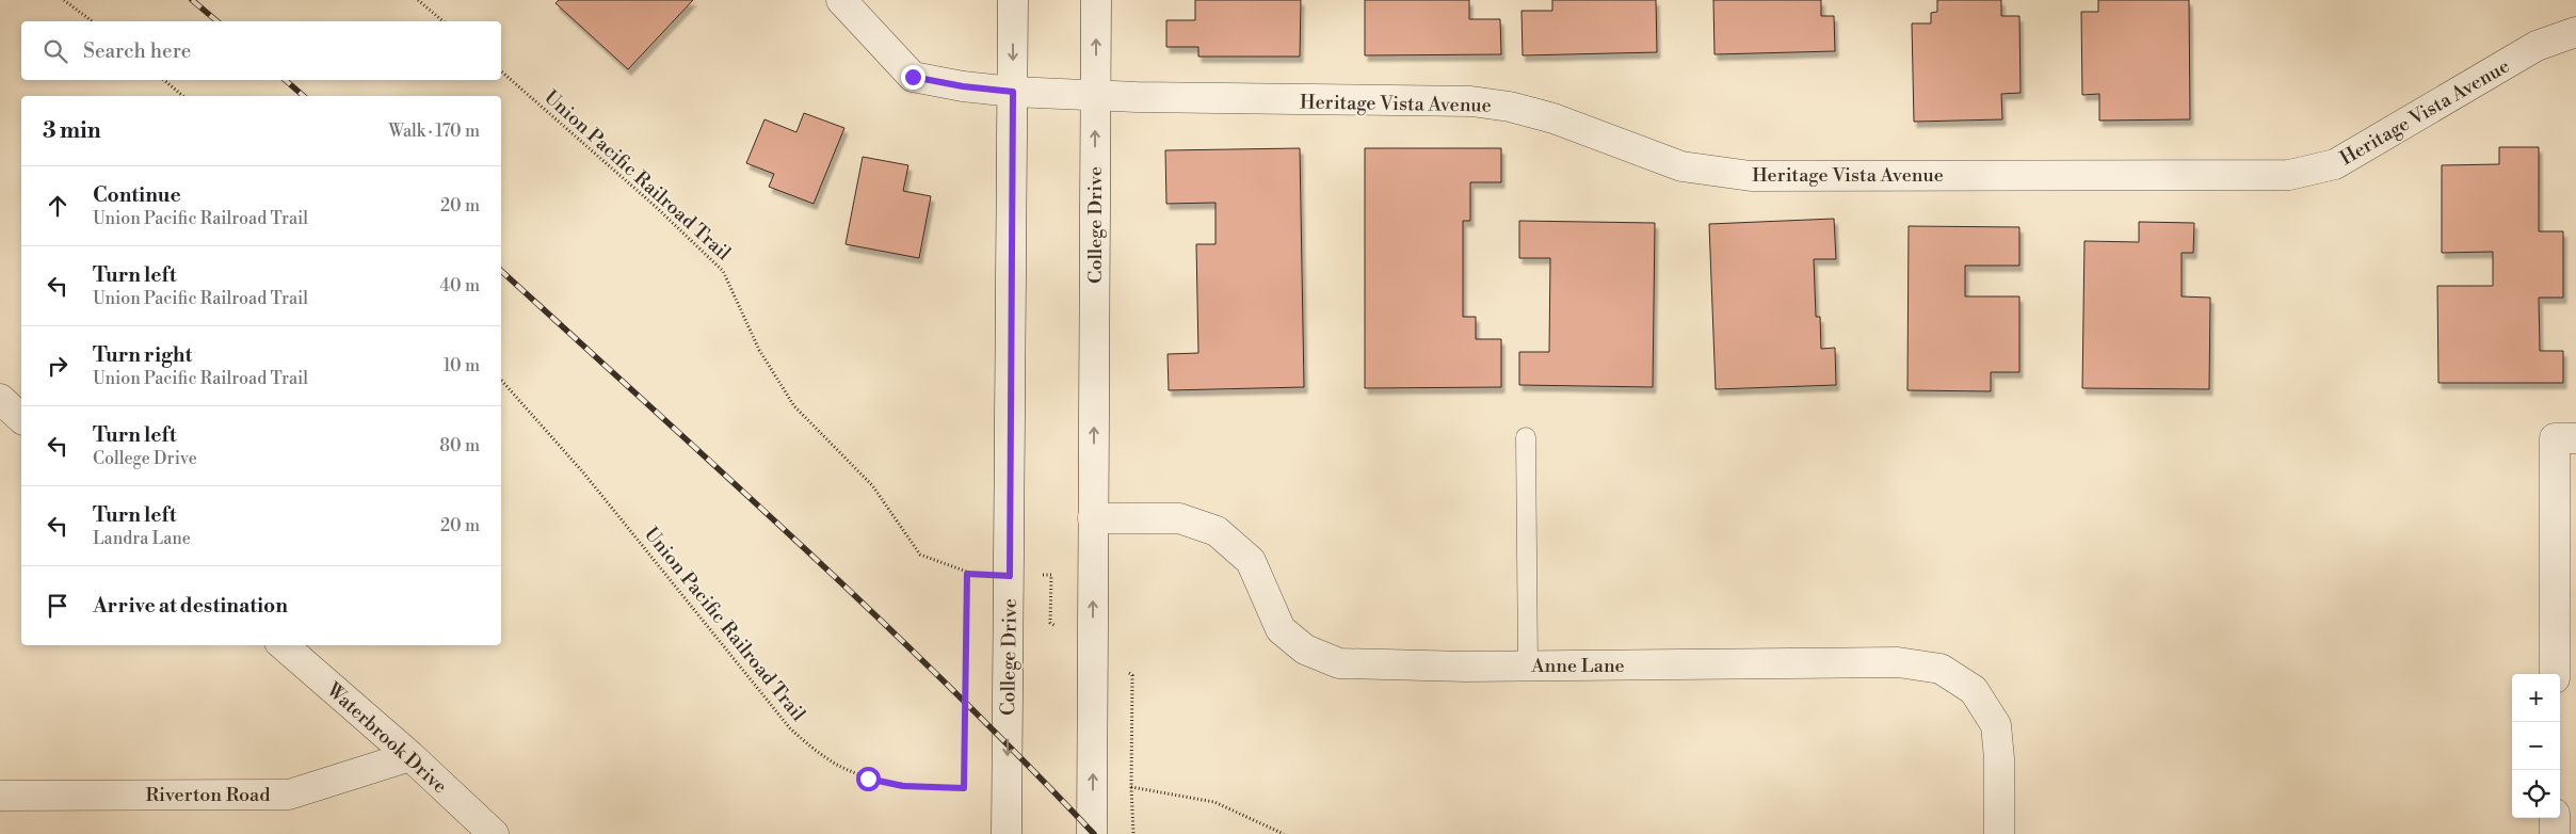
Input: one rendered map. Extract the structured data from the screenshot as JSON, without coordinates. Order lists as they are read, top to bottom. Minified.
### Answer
{"streets":{"street":["Heritage Vista Avenue","College Drive","Anne Lane","Waterbrook Drive","Riverton Road"],"path":["Union Pacific Railroad Trail"]},"crossings":[["Heritage Vista Avenue","College Drive"],["Union Pacific Railroad Trail","College Drive"],["College Drive","Anne Lane"],["Waterbrook Drive","Riverton Road"]],"page":{"search":"Search here","heading":["3 min","Walk · 170 m"],"list":[["Continue","Union Pacific Railroad Trail","20 m"],["Turn left","Union Pacific Railroad Trail","40 m"],["Turn right","Union Pacific Railroad Trail","10 m"],["Turn left","College Drive","80 m"],["Turn left","Landra Lane","20 m"],"Arrive at destination"],"map_buttons":["+","−"]}}
